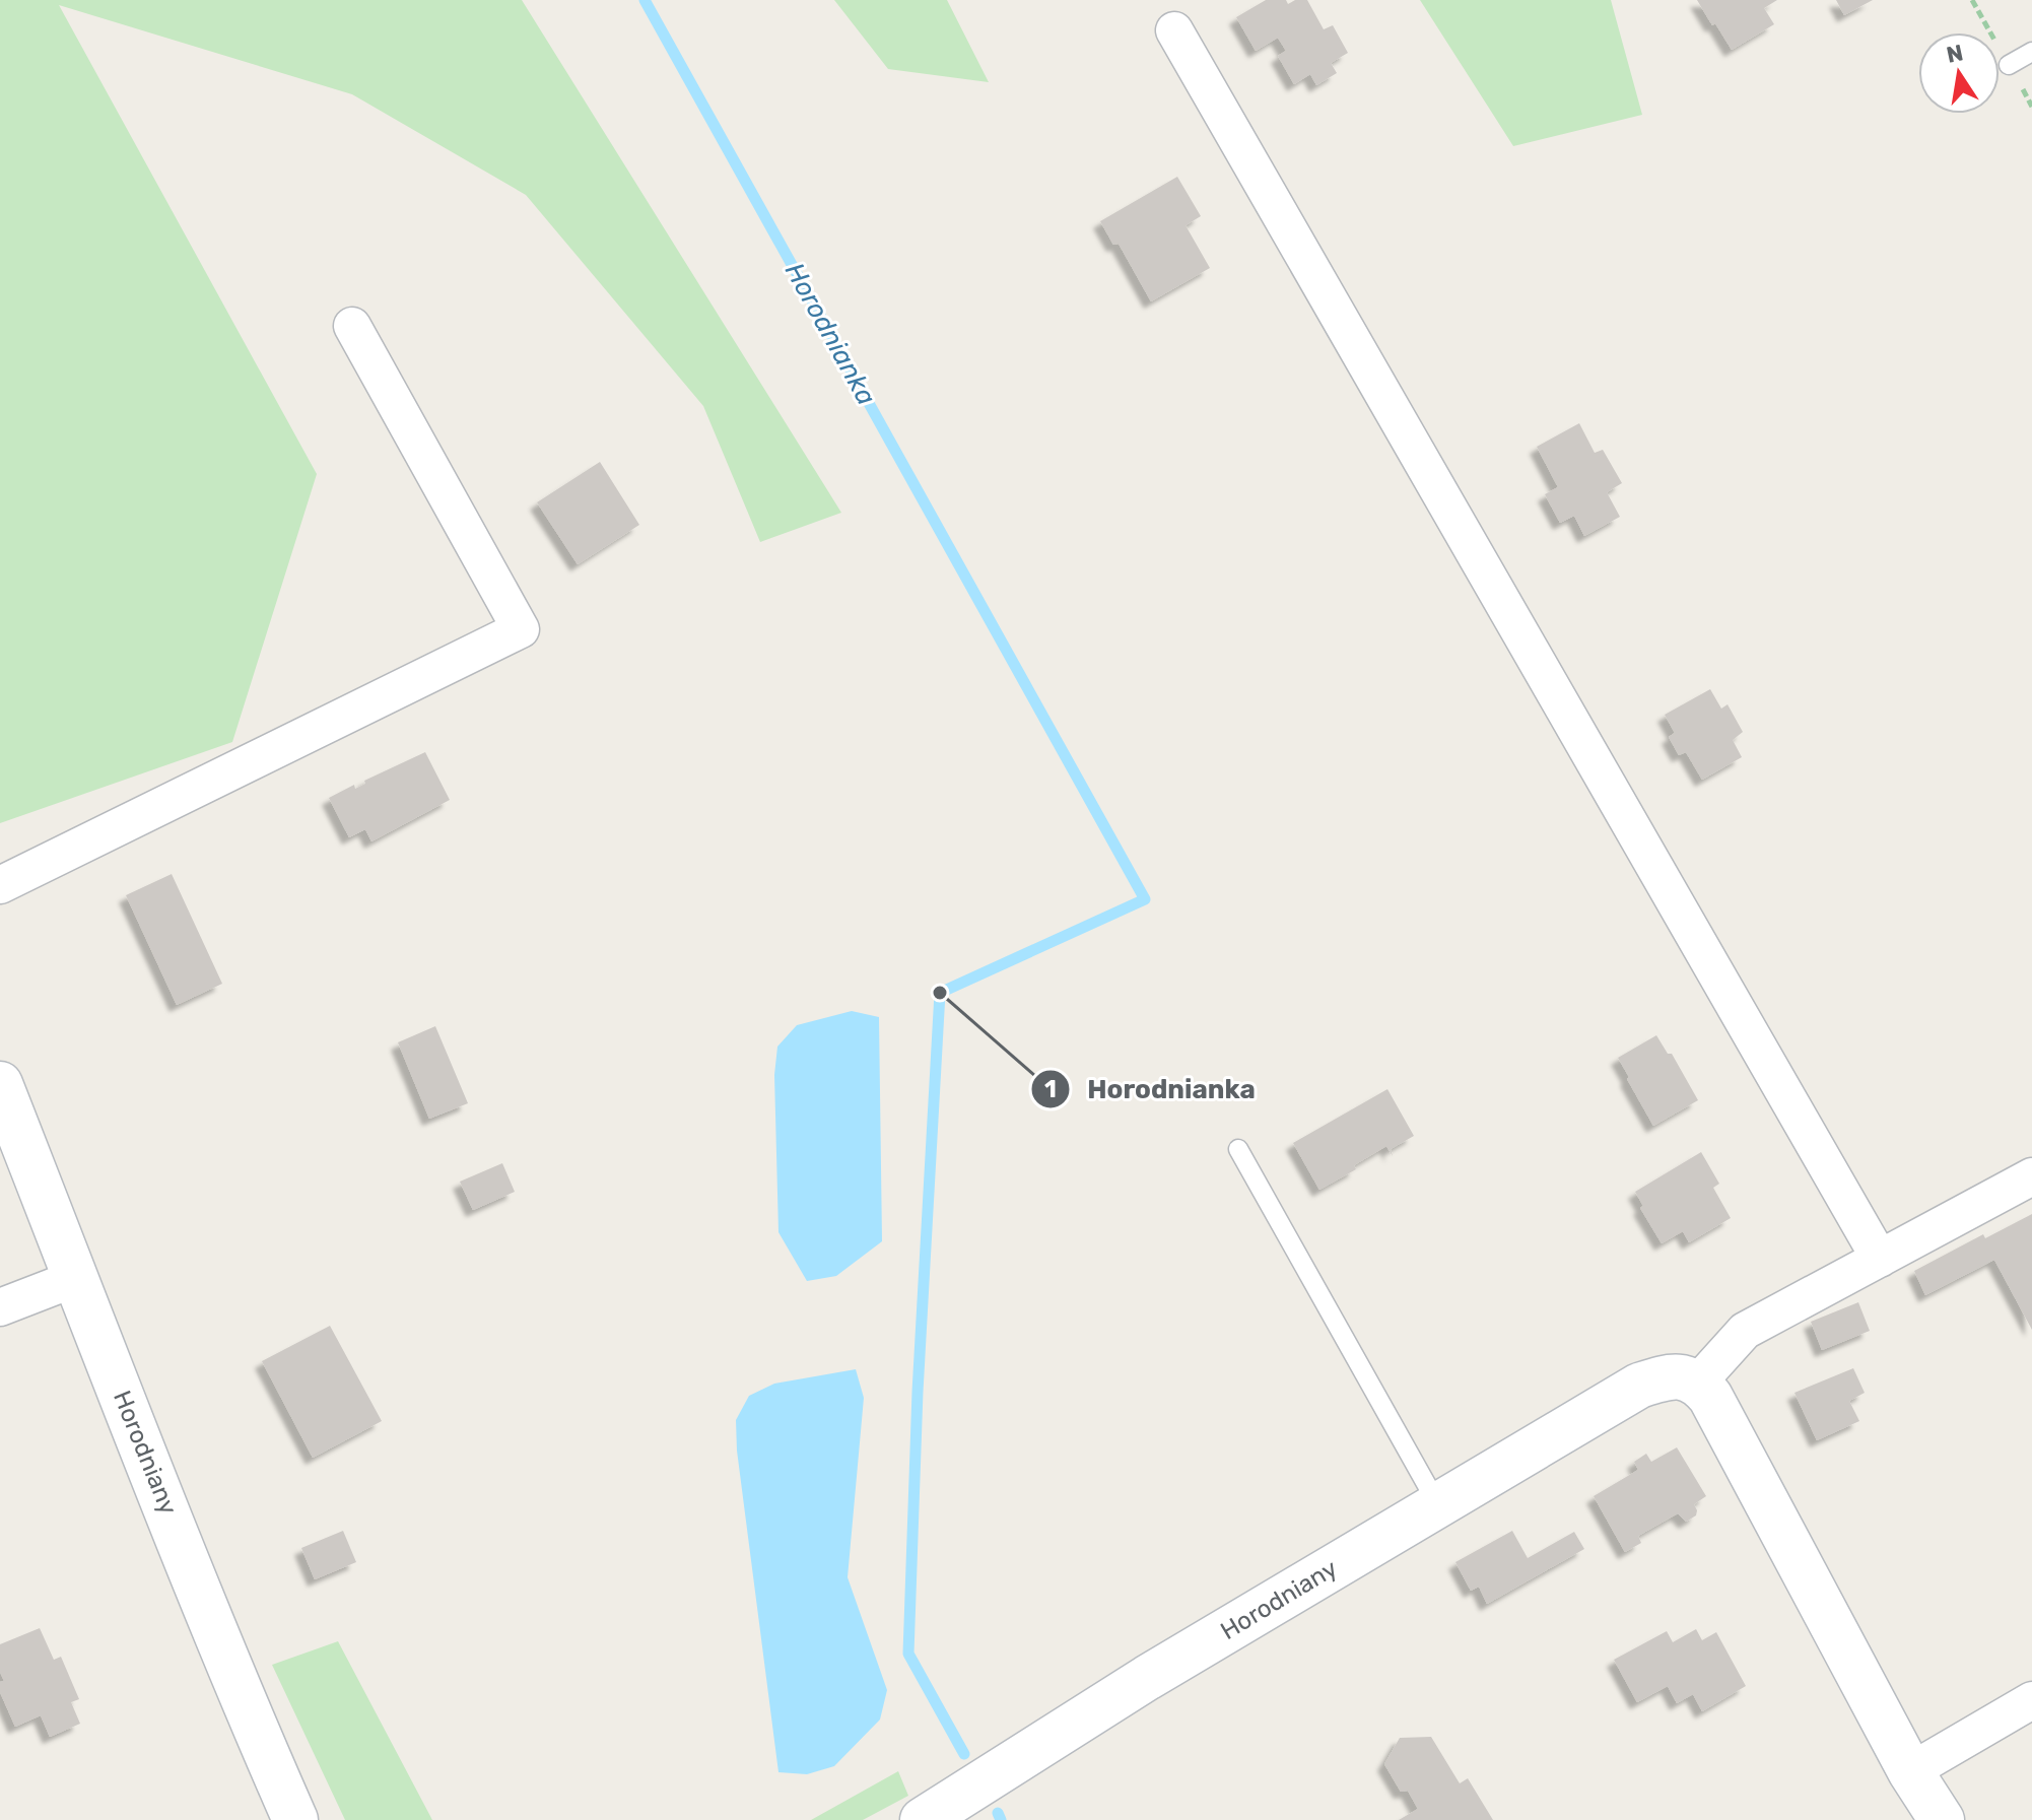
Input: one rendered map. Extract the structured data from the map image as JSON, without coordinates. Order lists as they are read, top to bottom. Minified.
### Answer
{"streets":{"street":["Horodniany"]},"water":["Horodnianka"],"places":["Horodnianka"],"north":"top"}
